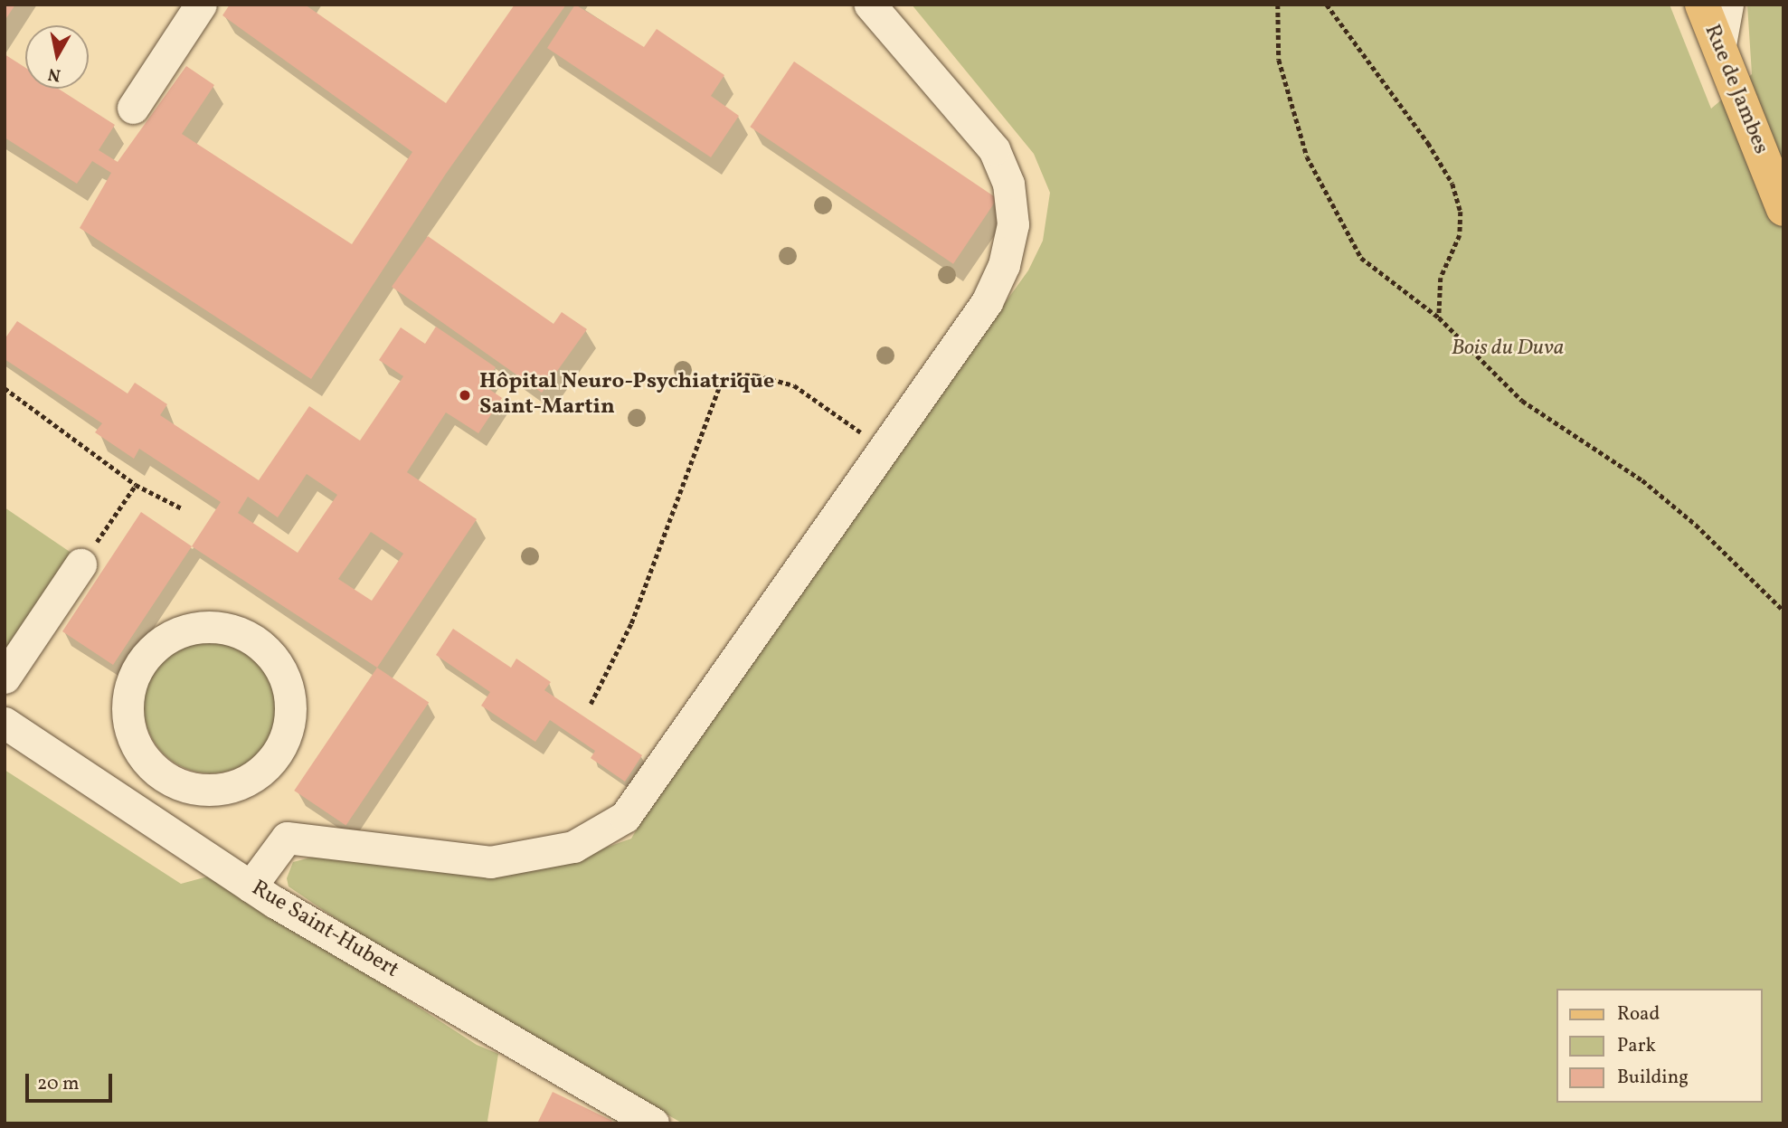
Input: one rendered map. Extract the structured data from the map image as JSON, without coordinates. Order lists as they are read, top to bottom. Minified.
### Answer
{"streets":{"main road":["Rue de Jambes"],"street":["Rue Saint-Hubert"]},"parks":["Bois du Duva"],"places":["Hôpital Neuro-Psychiatrique Saint-Martin"],"legend":["Road","Park","Building"],"scale_bar":"20 m","north":"bottom"}
